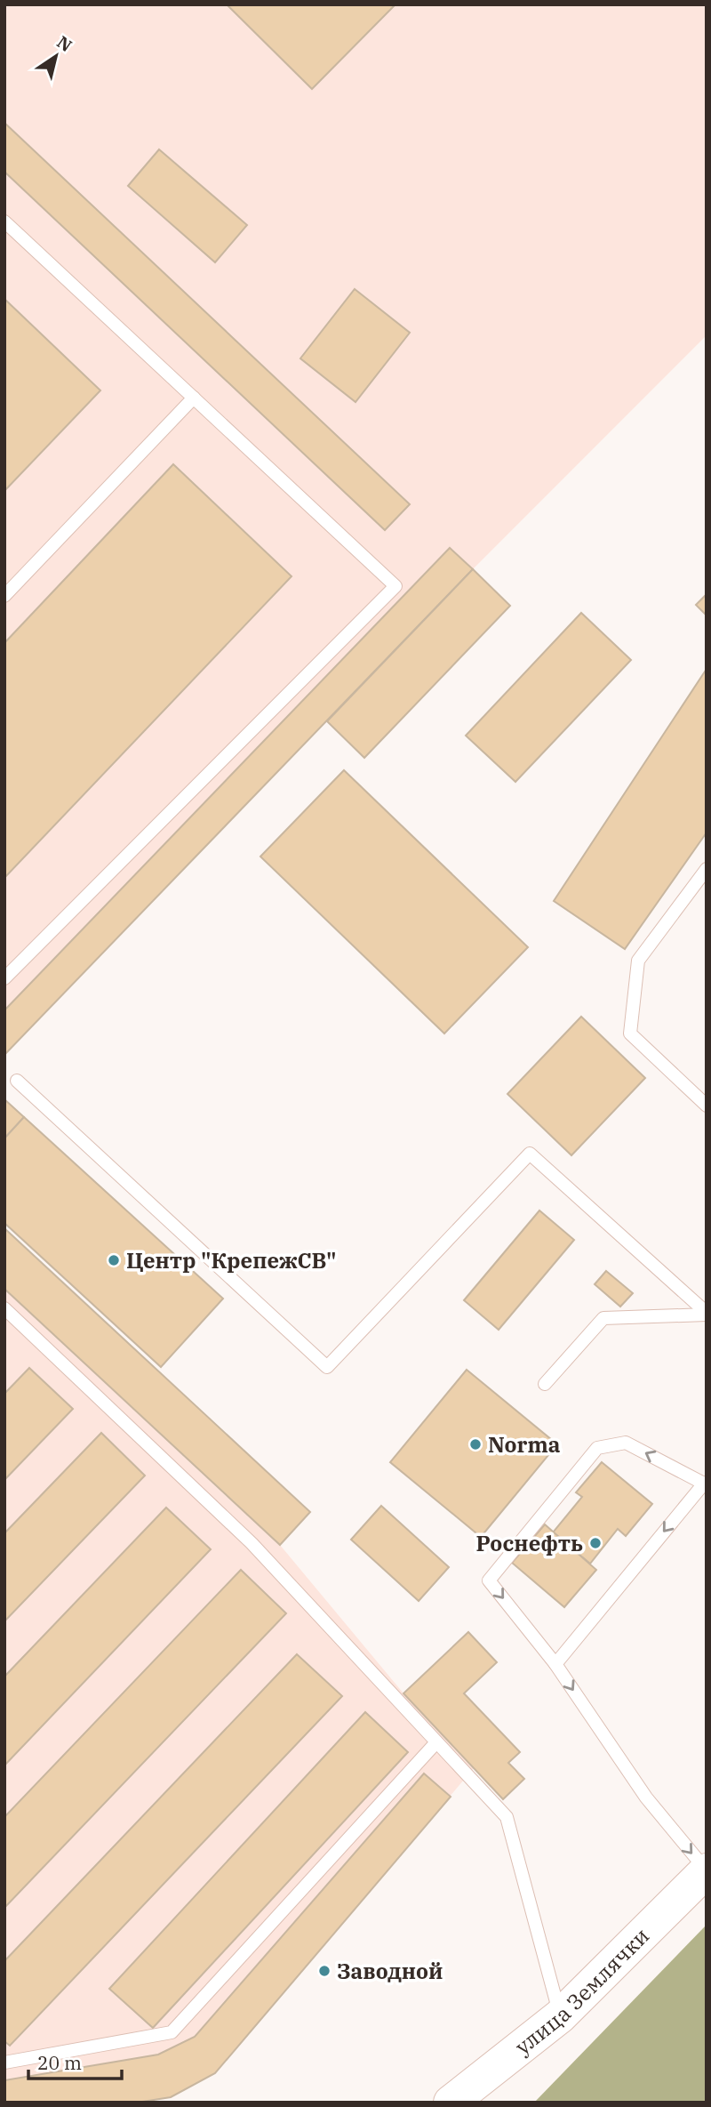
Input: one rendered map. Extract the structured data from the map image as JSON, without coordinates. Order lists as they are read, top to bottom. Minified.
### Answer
{"streets":{"street":["улица Землячки"]},"places":["Центр \"КрепежСВ\"","Norma","Роснефть","Заводной"],"scale_bar":"20 m","north":"top right"}
